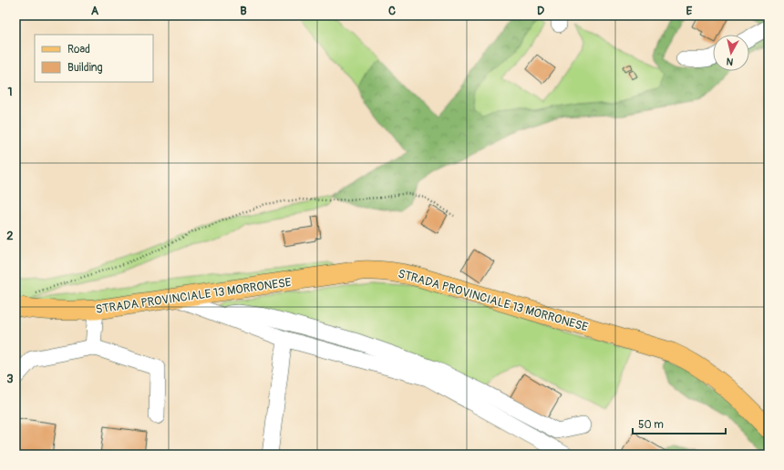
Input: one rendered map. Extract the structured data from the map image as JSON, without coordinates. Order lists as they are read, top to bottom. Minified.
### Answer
{"streets":{"main road":["STRADA PROVINCIALE 13 MORRONESE"]},"legend":["Road","Building"],"scale_bar":"50 m","north":"bottom","grid":{"columns":["A","B","C","D","E"],"rows":["1","2","3"]}}
